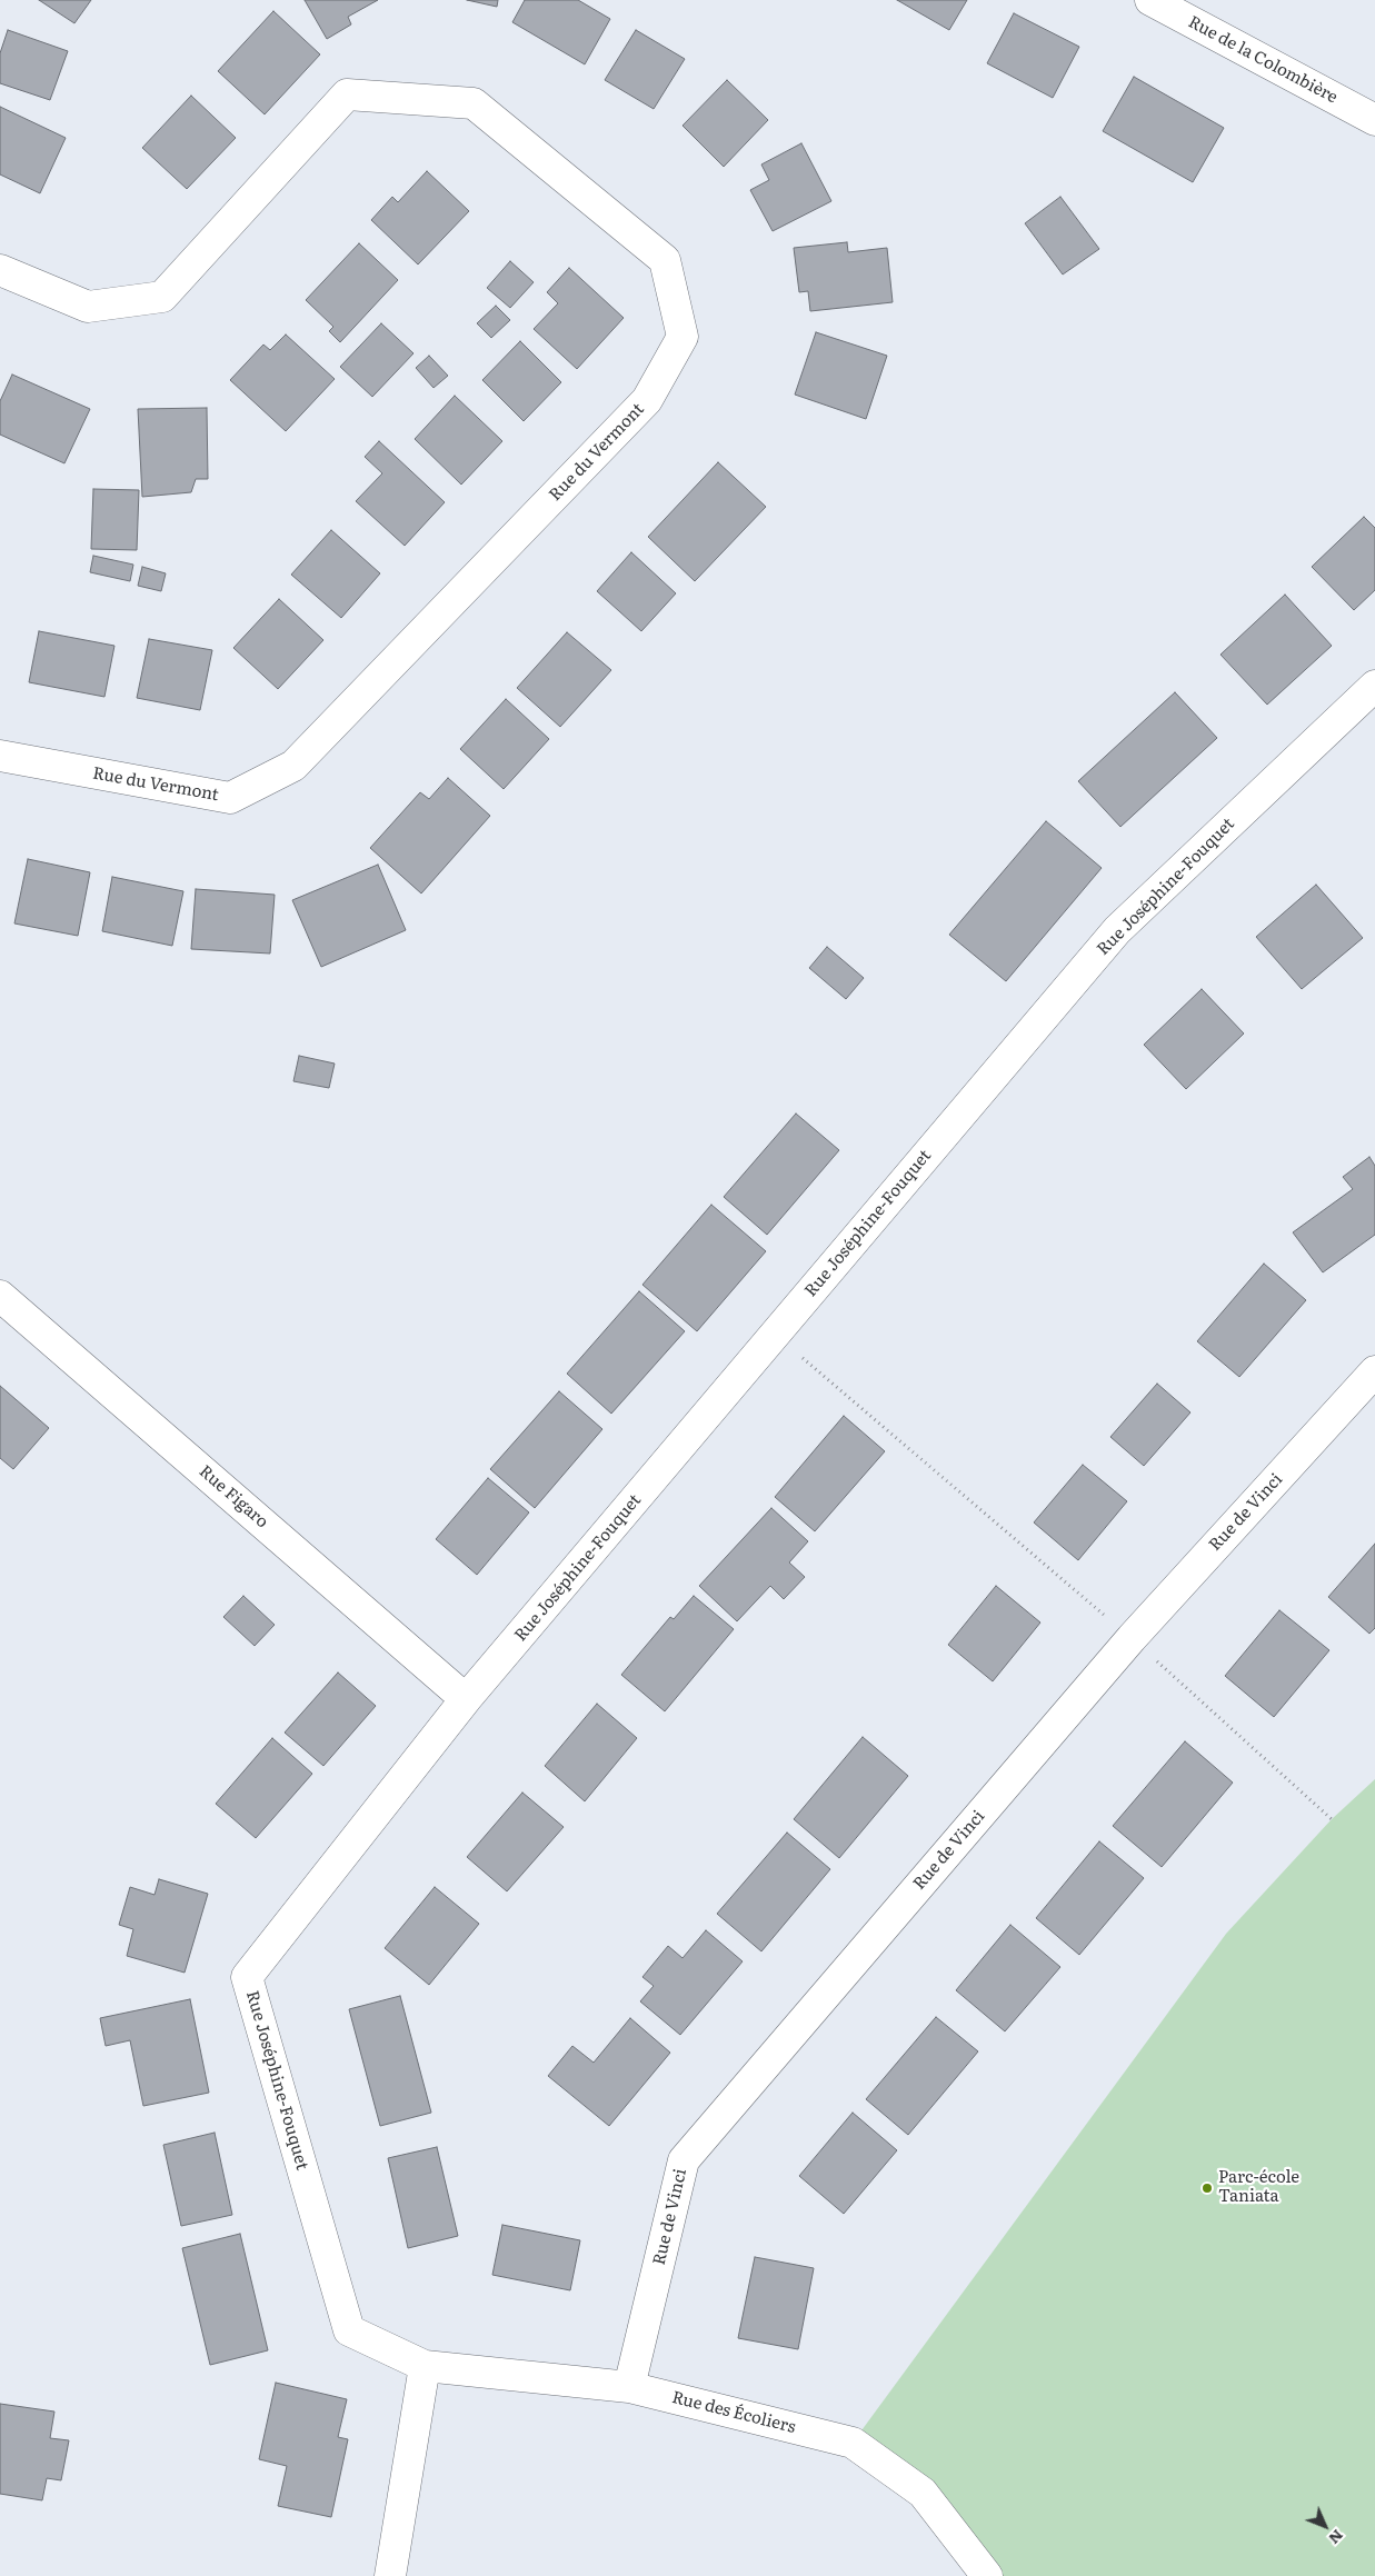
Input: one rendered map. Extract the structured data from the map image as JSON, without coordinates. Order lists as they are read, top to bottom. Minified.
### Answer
{"streets":{"street":["Rue de la Colombière","Rue du Vermont","Rue Joséphine-Fouquet","Rue Figaro","Rue de Vinci","Rue des Écoliers"]},"crossings":[["Rue Joséphine-Fouquet","Rue Figaro"],["Rue Joséphine-Fouquet","Rue des Écoliers"],["Rue de Vinci","Rue des Écoliers"]],"places":["Parc-école Taniata"],"north":"bottom right"}
